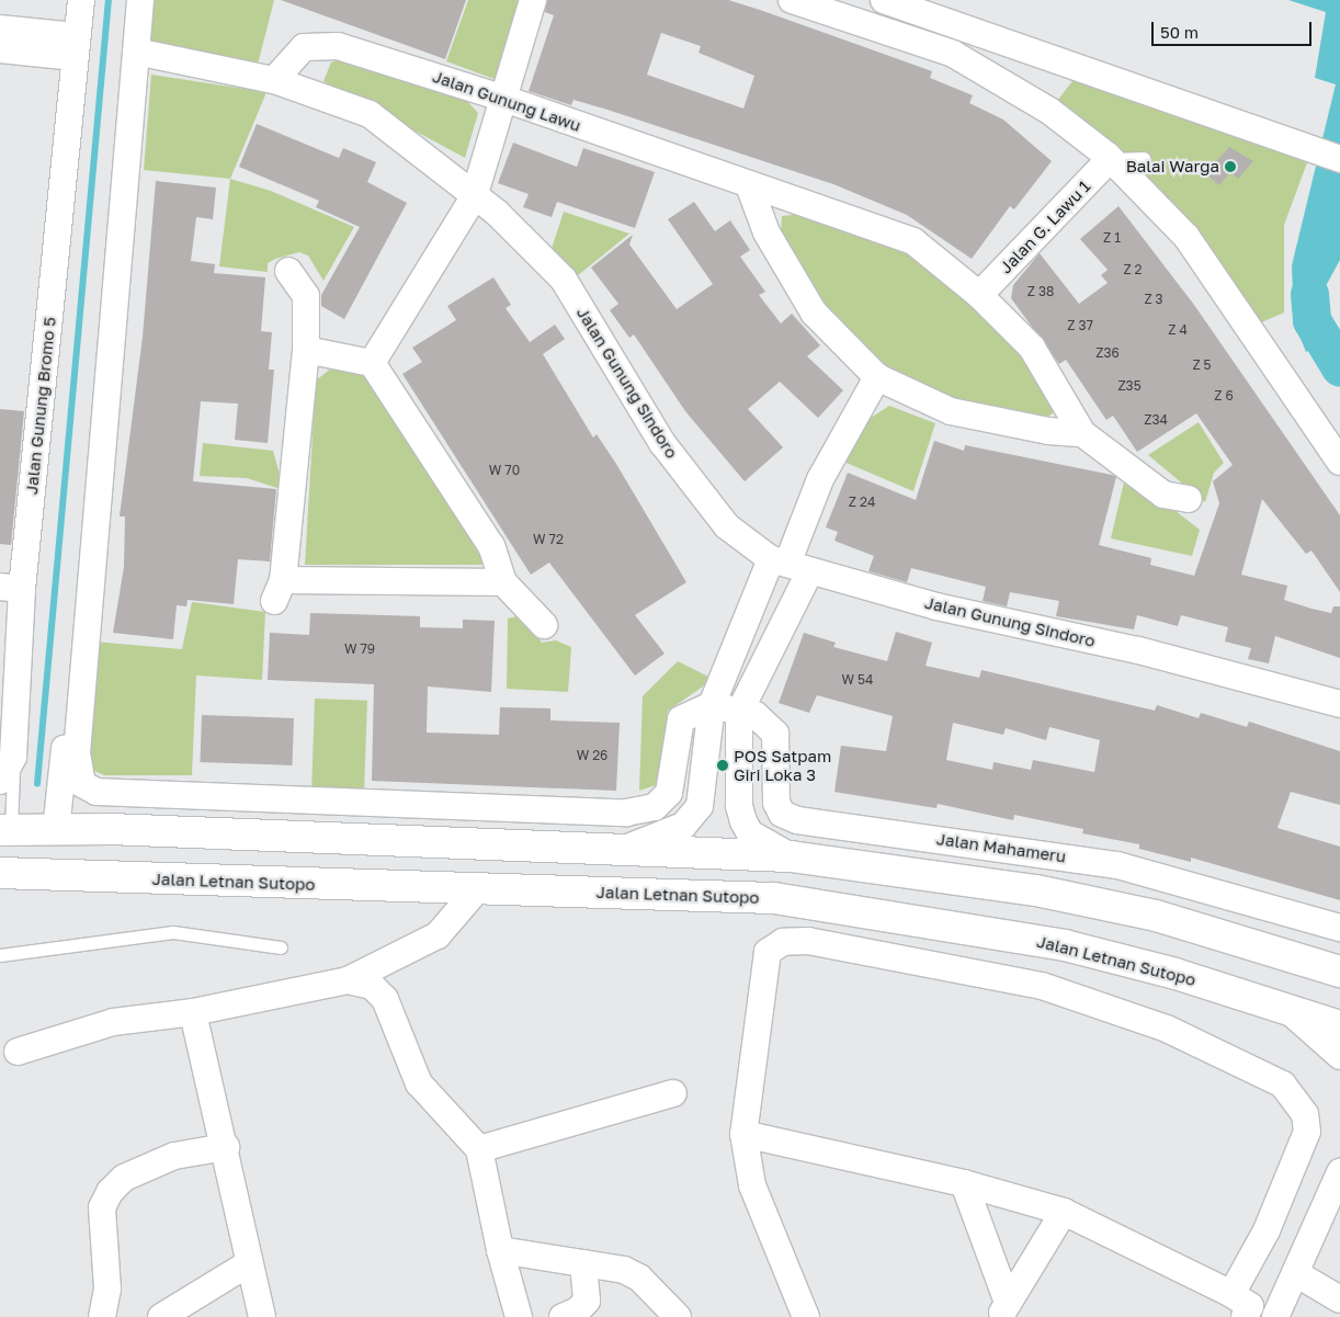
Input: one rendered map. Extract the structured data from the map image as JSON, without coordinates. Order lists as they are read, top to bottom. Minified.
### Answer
{"streets":{"main road":["Jalan Letnan Sutopo"],"street":["Jalan Gunung Lawu","Jalan G. Lawu 1","Jalan Gunung Sindoro","Jalan Gunung Bromo 5","Jalan Mahameru"]},"crossings":[["Jalan Gunung Lawu","Jalan G. Lawu 1"],["Jalan Gunung Lawu","Jalan Gunung Sindoro"]],"places":["Balai Warga","POS Satpam Giri Loka 3"],"house_numbers":["Z 1","Z 2","Z 38","Z 3","Z 37","Z 4","Z36","Z 5","Z35","Z 6","Z34","W 70","Z 24","W 72","W 79","W 54","W 26"],"scale_bar":"50 m"}
